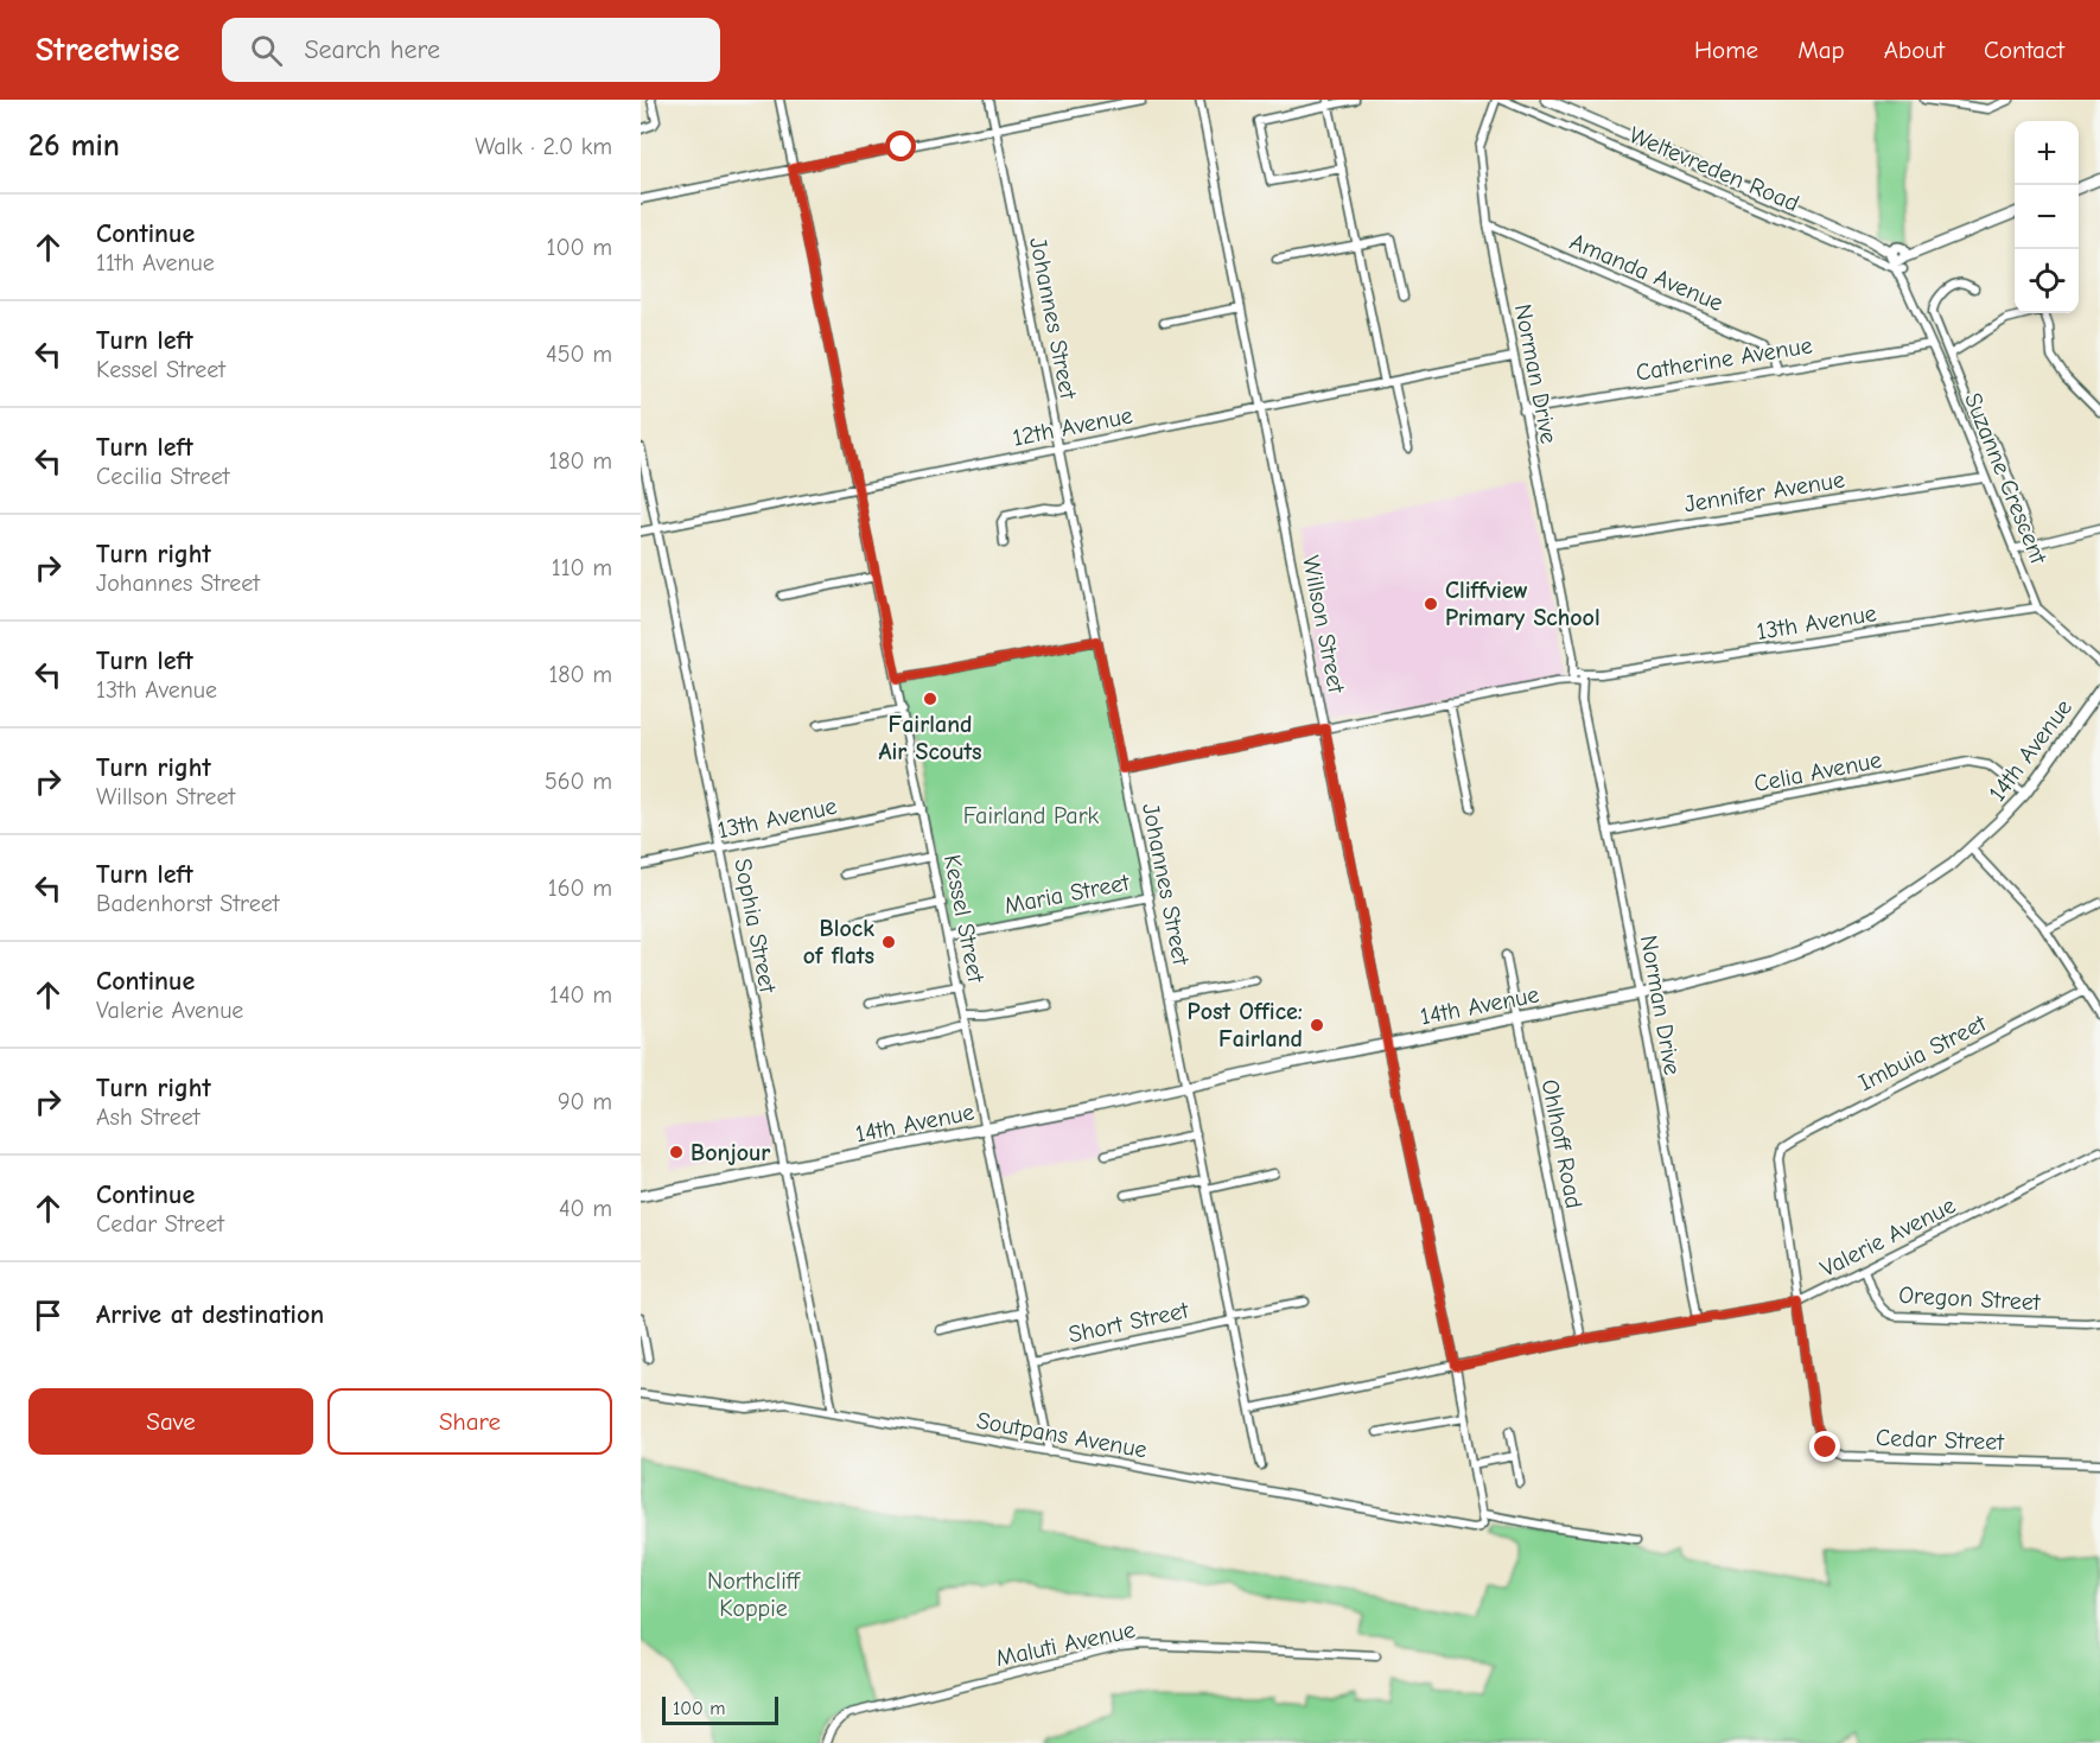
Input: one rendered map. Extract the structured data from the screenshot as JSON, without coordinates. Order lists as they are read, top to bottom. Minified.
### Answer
{"streets":{"main road":["Weltevreden Road","14th Avenue"],"street":["Amanda Avenue","Johannes Street","Catherine Avenue","Norman Drive","12th Avenue","Suzanne Crescent","Jennifer Avenue","13th Avenue","Willson Street","Celia Avenue","Maria Street","Kessel Street","Sophia Street","Imbuia Street","Ohlhoff Road","Valerie Avenue","Oregon Street","Short Street","Soutpans Avenue","Cedar Street","Maluti Avenue"]},"crossings":[["Weltevreden Road","Norman Drive"],["Weltevreden Road","Suzanne Crescent"],["Amanda Avenue","Catherine Avenue"],["Amanda Avenue","Norman Drive"],["Johannes Street","12th Avenue"],["Johannes Street","13th Avenue"],["Johannes Street","14th Avenue"],["Johannes Street","Maria Street"],["Johannes Street","Valerie Avenue"],["Johannes Street","Short Street"],["Catherine Avenue","Norman Drive"],["Catherine Avenue","Suzanne Crescent"],["Norman Drive","12th Avenue"],["Norman Drive","Jennifer Avenue"],["Norman Drive","13th Avenue"],["Norman Drive","14th Avenue"],["Norman Drive","Celia Avenue"],["Norman Drive","Valerie Avenue"],["12th Avenue","Willson Street"],["12th Avenue","Kessel Street"],["12th Avenue","Sophia Street"],["Suzanne Crescent","Jennifer Avenue"],["Suzanne Crescent","13th Avenue"],["13th Avenue","Willson Street"],["13th Avenue","Kessel Street"],["13th Avenue","Sophia Street"],["Willson Street","14th Avenue"],["Willson Street","Valerie Avenue"],["Willson Street","Soutpans Avenue"],["14th Avenue","Celia Avenue"],["14th Avenue","Kessel Street"],["14th Avenue","Sophia Street"],["14th Avenue","Ohlhoff Road"],["Maria Street","Kessel Street"],["Kessel Street","Short Street"],["Kessel Street","Soutpans Avenue"],["Sophia Street","Soutpans Avenue"],["Imbuia Street","Cedar Street"],["Ohlhoff Road","Valerie Avenue"],["Valerie Avenue","Oregon Street"],["Valerie Avenue","Cedar Street"]],"parks":["Fairland Park","Northcliff Koppie"],"places":["Cliffview Primary School","Fairland Air Scouts","Block of flats","Post Office: Fairland","Bonjour"],"scale_bar":"100 m","page":{"header":"Streetwise","search":"Search here","nav":["Home","Map","About","Contact"],"heading":["26 min","Walk · 2.0 km"],"map_buttons":["+","−"],"list":[["Continue","11th Avenue","100 m"],["Turn left","Kessel Street","450 m"],["Turn left","Cecilia Street","180 m"],["Turn right","Johannes Street","110 m"],["Turn left","13th Avenue","180 m"],["Turn right","Willson Street","560 m"],["Turn left","Badenhorst Street","160 m"],["Continue","Valerie Avenue","140 m"],["Turn right","Ash Street","90 m"],["Continue","Cedar Street","40 m"],"Arrive at destination"],"buttons":["Save","Share"],"scale":"100 m"}}
